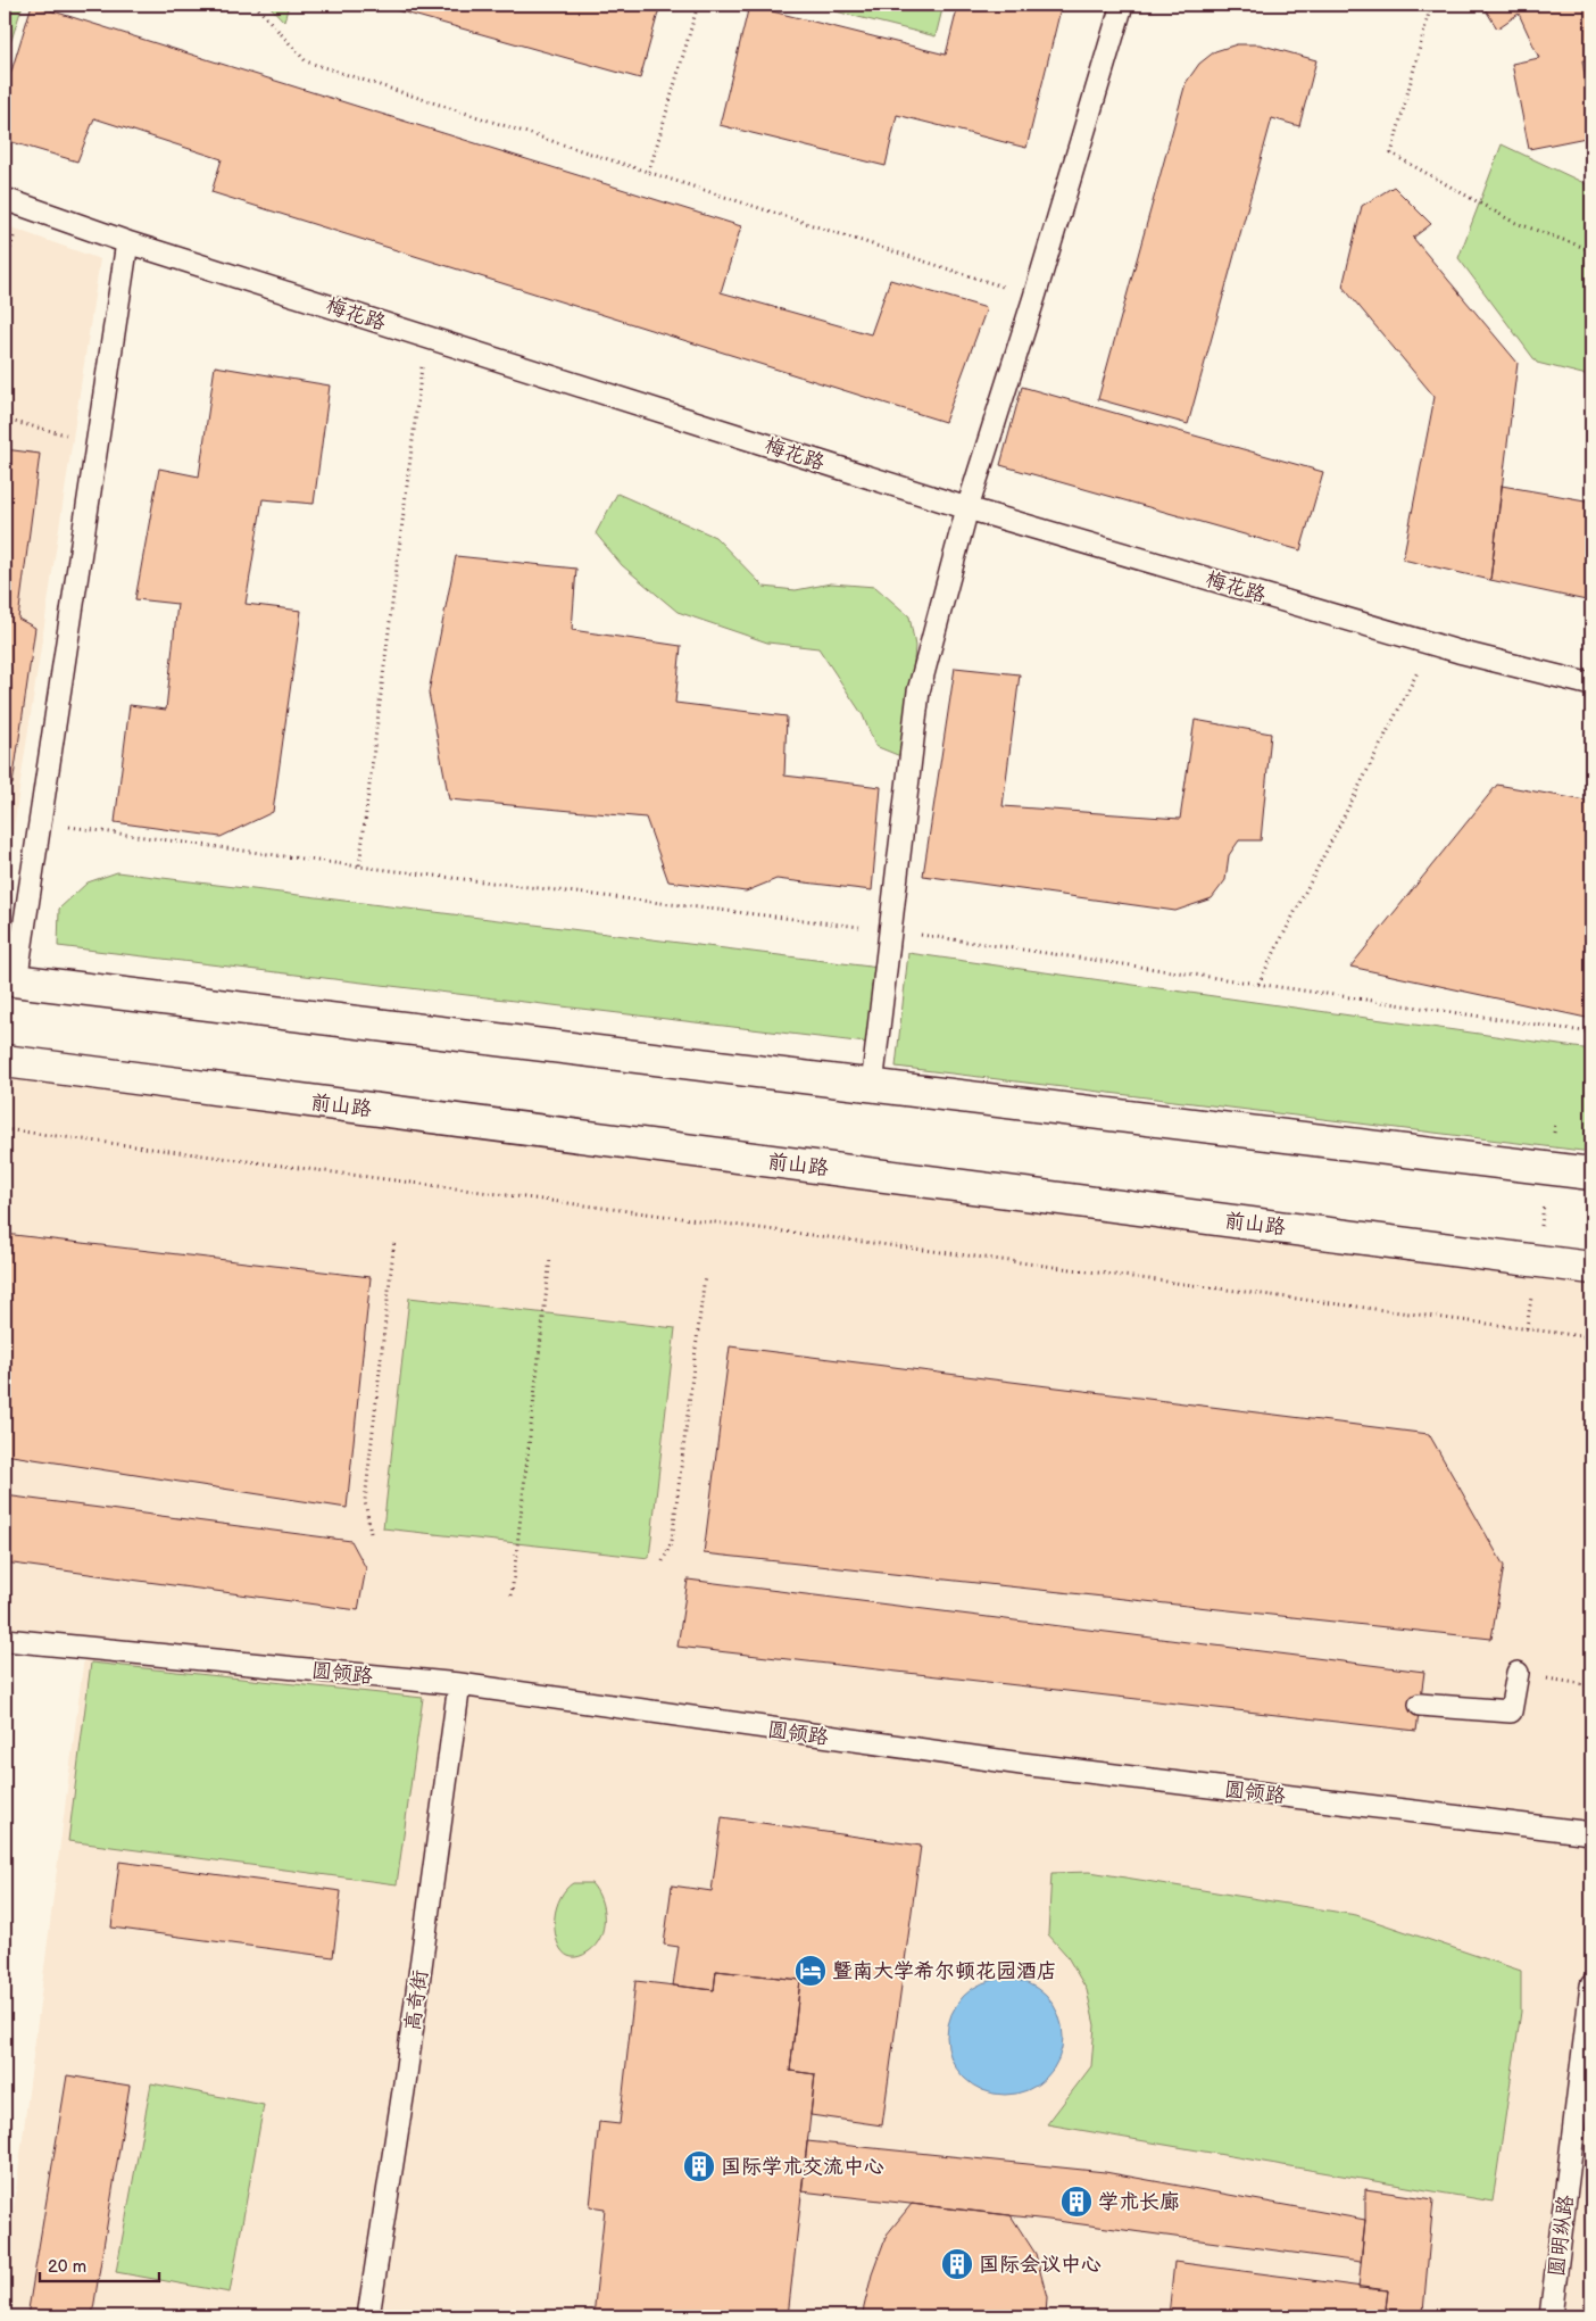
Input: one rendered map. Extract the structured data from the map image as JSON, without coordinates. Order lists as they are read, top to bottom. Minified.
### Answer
{"streets":{"main road":["前山路"],"lane":["梅花路","圆领路","高奇街","圆明纵路"]},"crossings":[["圆领路","高奇街"]],"places":{"hotel":["暨南大学希尔顿花园酒店"],"building":["国际学术交流中心","学术长廊","国际会议中心"]},"scale_bar":"20 m"}
